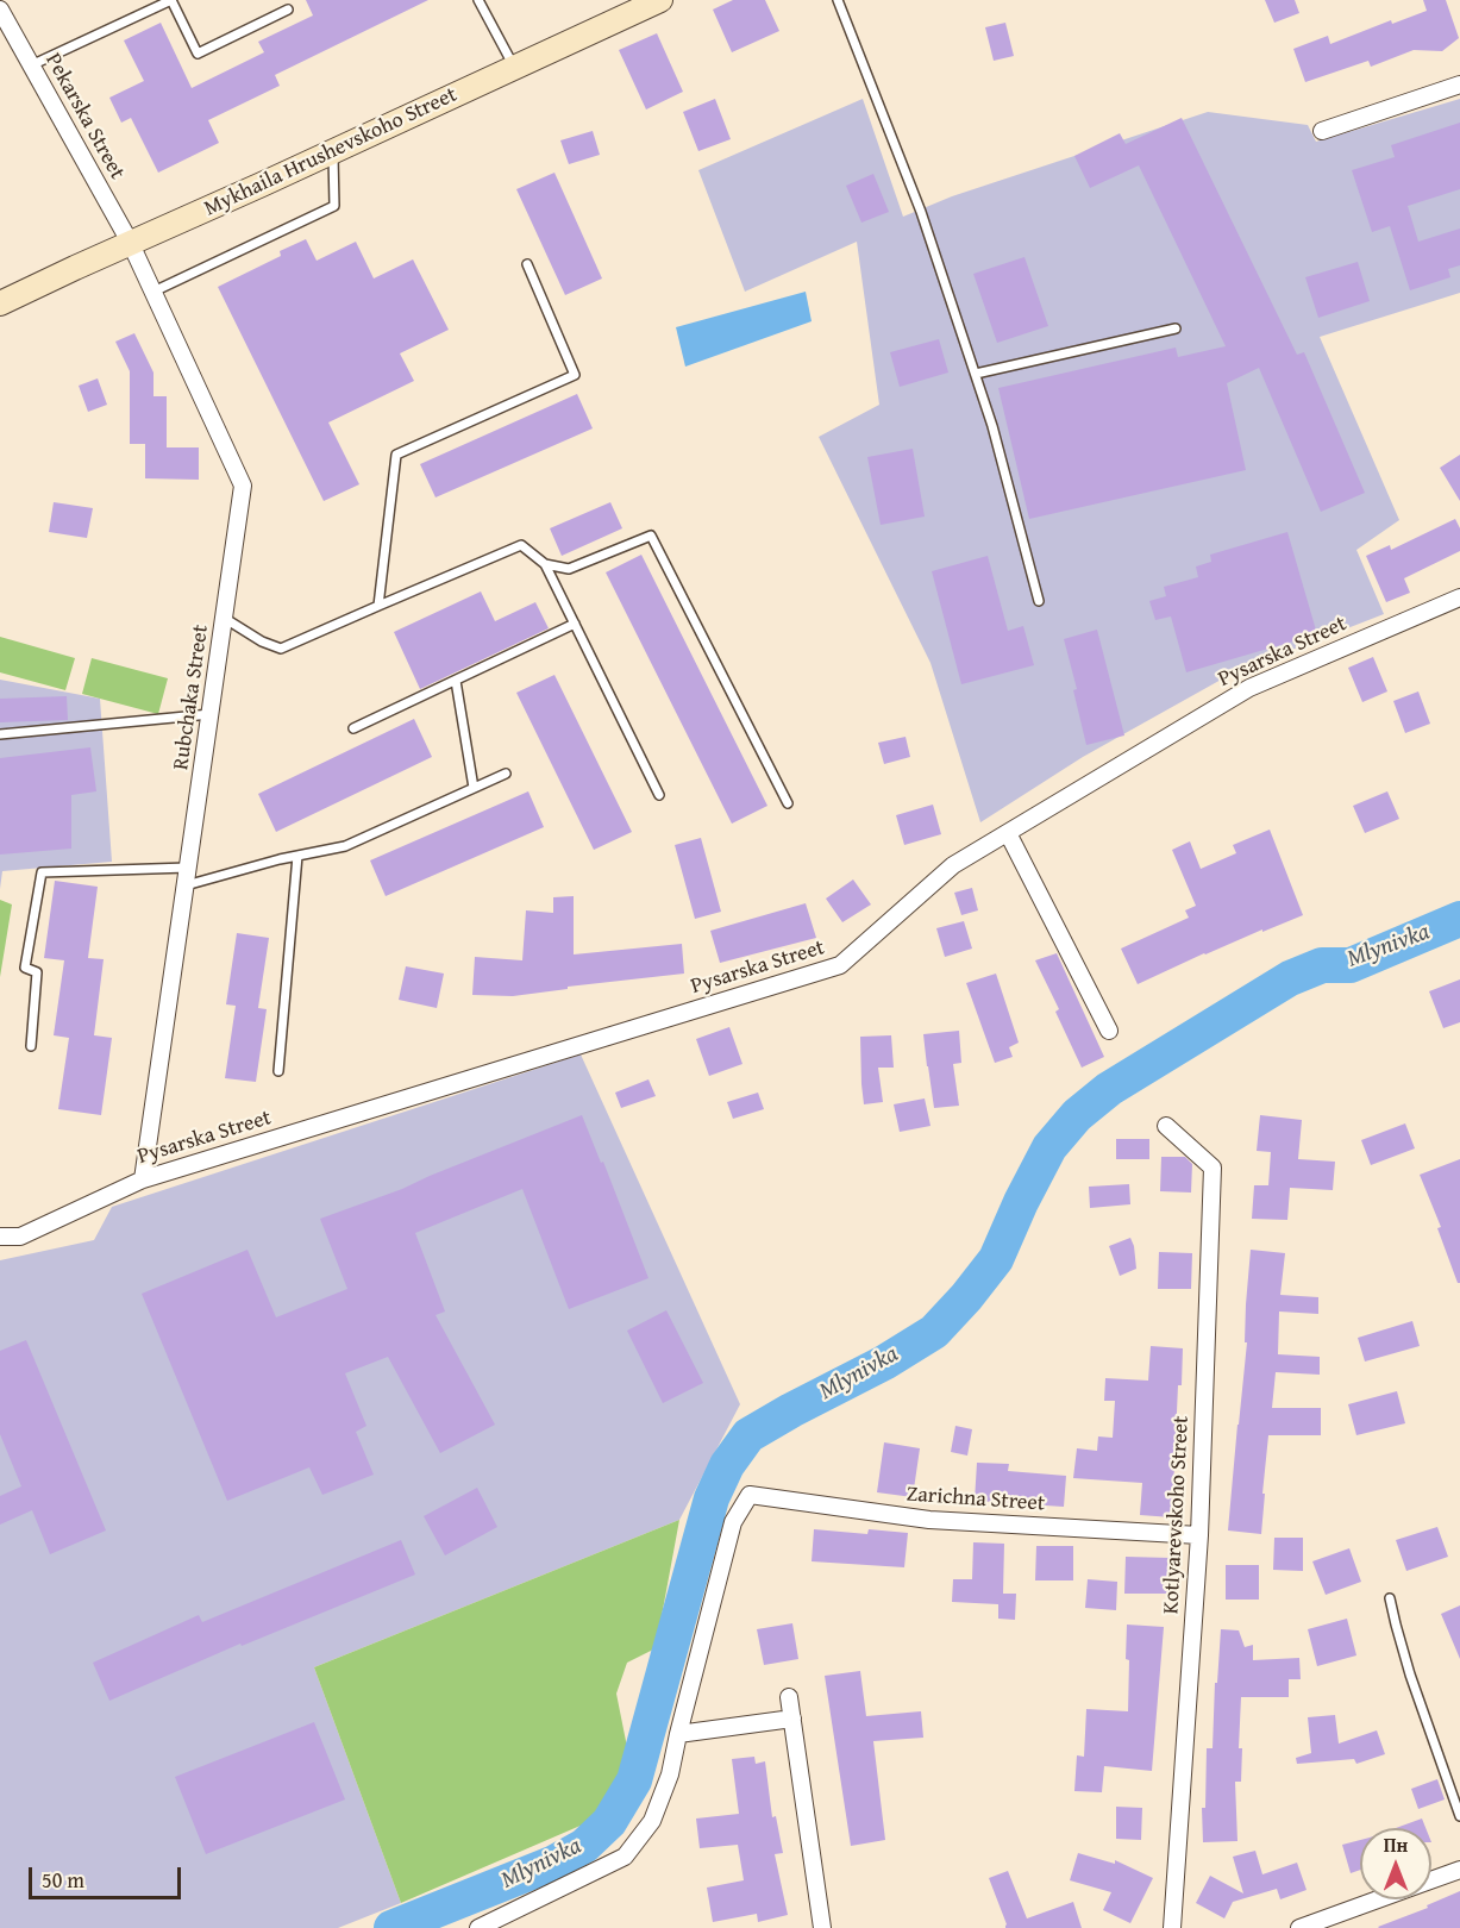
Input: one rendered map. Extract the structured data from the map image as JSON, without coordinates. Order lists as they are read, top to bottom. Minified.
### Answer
{"streets":{"main road":["Mykhaila Hrushevskoho Street"],"street":["Pekarska Street","Pysarska Street","Rubchaka Street","Zarichna Street","Kotlyarevskoho Street"]},"crossings":[["Pekarska Street","Mykhaila Hrushevskoho Street"],["Pekarska Street","Rubchaka Street"],["Mykhaila Hrushevskoho Street","Rubchaka Street"],["Pysarska Street","Rubchaka Street"],["Zarichna Street","Kotlyarevskoho Street"]],"water":["Mlynivka"],"scale_bar":"50 m","north":"top"}
